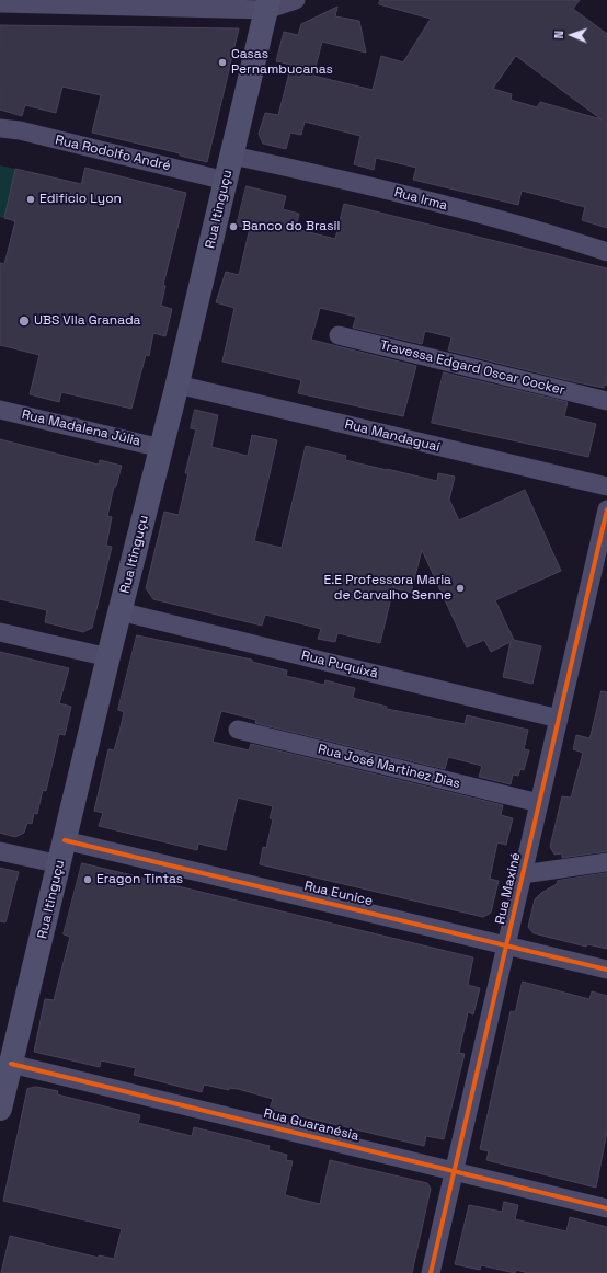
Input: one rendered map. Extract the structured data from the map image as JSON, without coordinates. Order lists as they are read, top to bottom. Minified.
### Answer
{"streets":{"main road":["Rua Itinguçu"],"street":["Rua Rodolfo André","Rua Irma","Travessa Edgard Oscar Cocker","Rua Madalena Júlia","Rua Mandaguaí","Rua Puquixã","Rua José Martinez Dias","Rua Maxiné","Rua Eunice","Rua Guaranésia"]},"crossings":[["Rua Rodolfo André","Rua Itinguçu"],["Rua Irma","Rua Itinguçu"],["Rua Itinguçu","Rua Madalena Júlia"],["Rua Itinguçu","Rua Mandaguaí"],["Rua Itinguçu","Rua Puquixã"],["Rua Itinguçu","Rua Eunice"],["Rua Itinguçu","Rua Guaranésia"],["Rua Puquixã","Rua Maxiné"],["Rua José Martinez Dias","Rua Maxiné"],["Rua Maxiné","Rua Eunice"],["Rua Maxiné","Rua Guaranésia"]],"places":["Casas Pernambucanas","Edifício Lyon","Banco do Brasil","UBS Vila Granada","E.E Professora Maria de Carvalho Senne","Eragon Tintas"],"north":"left"}
